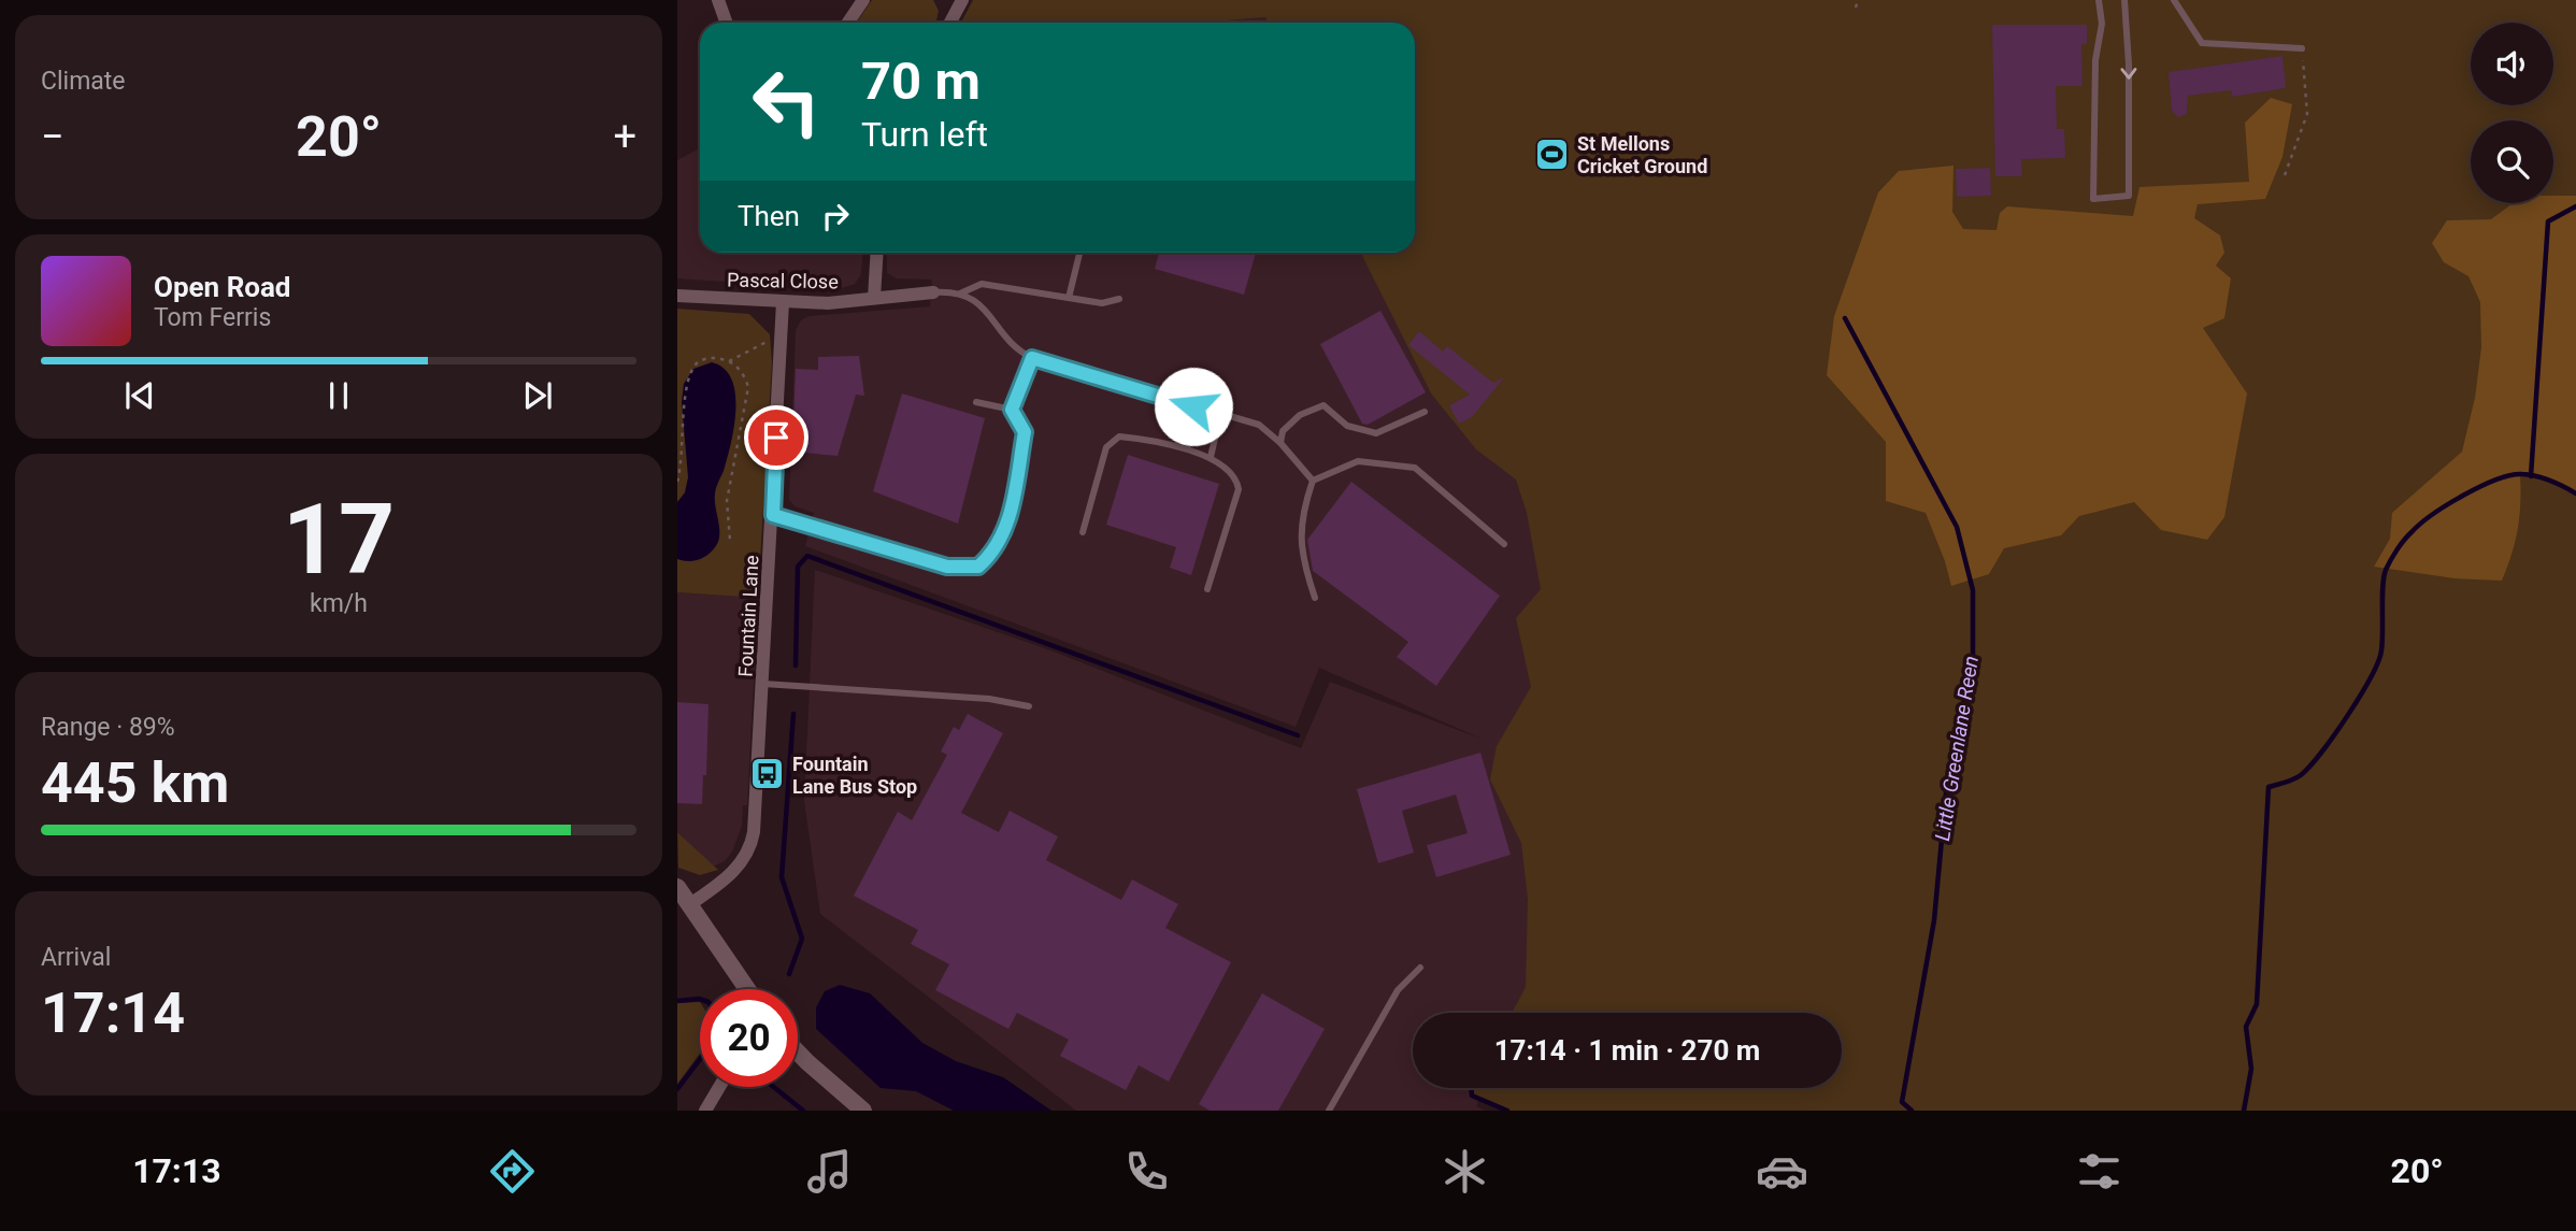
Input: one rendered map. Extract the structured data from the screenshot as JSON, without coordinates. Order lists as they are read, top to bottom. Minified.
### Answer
{"streets":{"street":["Pascal Close","Fountain Lane"]},"crossings":[["Pascal Close","Fountain Lane"]],"water":["Little Greenlane Reen"],"places":{"sports":["St Mellons Cricket Ground"],"bus stop":["Fountain Lane Bus Stop"]},"page":{"tile":["Climate",["17","km/h"],["Range · 89%","445 km"],["Arrival","17:14"]],"turn":["70 m","Turn left"],"heat":["−","20°","+"],"then":"Then","song":["Open Road","Tom Ferris"],"limit":"20","trip":"17:14 · 1 min · 270 m","tabs":["17:13","20°"]}}
